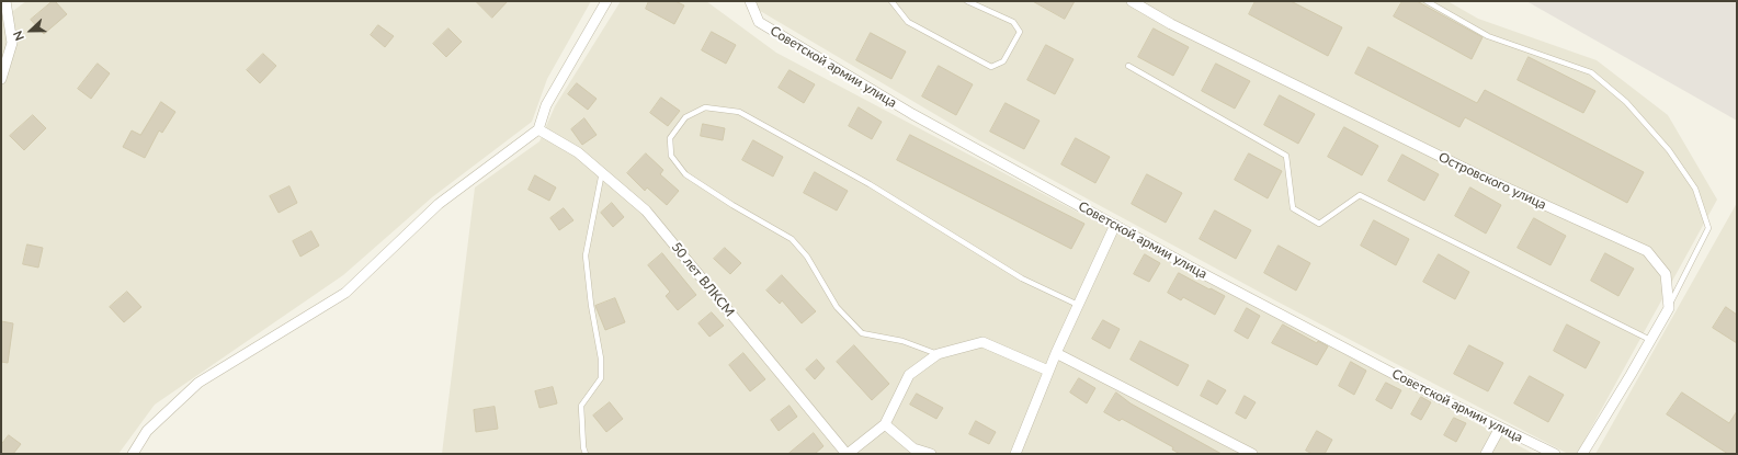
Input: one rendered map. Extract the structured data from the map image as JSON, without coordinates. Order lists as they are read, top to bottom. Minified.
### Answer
{"streets":{"street":["Советской армии улица","Островского улица","50 лет ВЛКСМ"]},"north":"left"}
